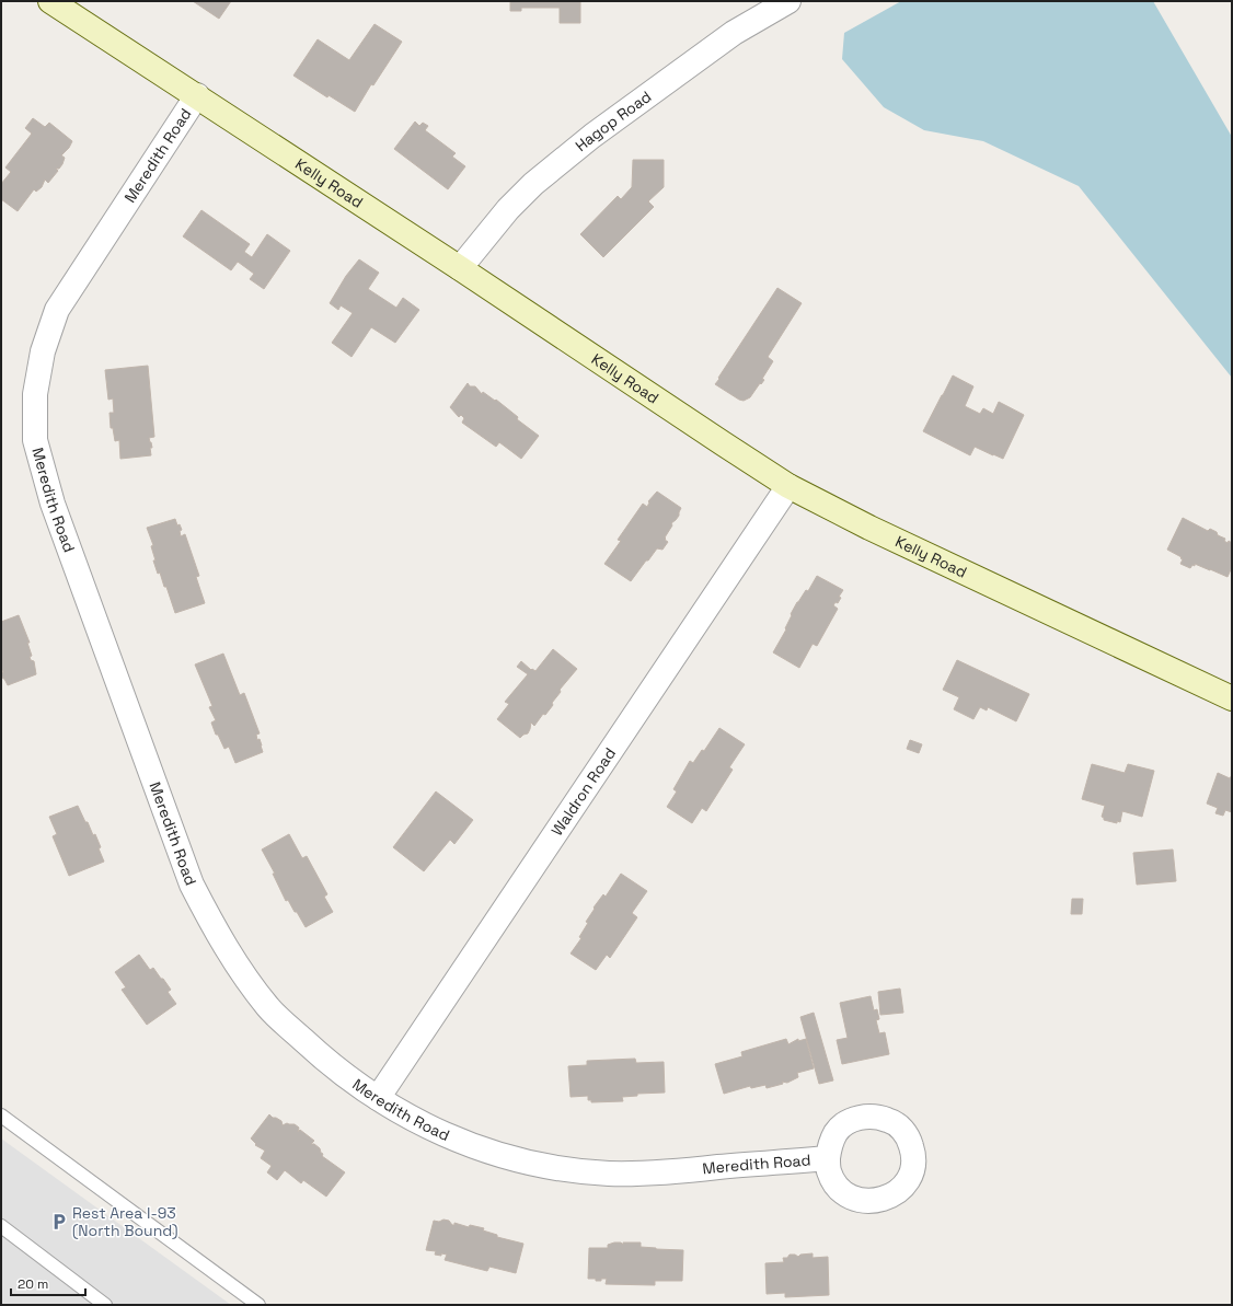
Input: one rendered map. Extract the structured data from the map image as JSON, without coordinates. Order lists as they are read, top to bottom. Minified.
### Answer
{"streets":{"street":["Hagop Road","Meredith Road","Kelly Road","Waldron Road"]},"crossings":[["Hagop Road","Kelly Road"],["Meredith Road","Kelly Road"],["Meredith Road","Waldron Road"],["Kelly Road","Waldron Road"]],"places":{"parking":["Rest Area I-93 (North Bound)"]},"scale_bar":"20 m"}
